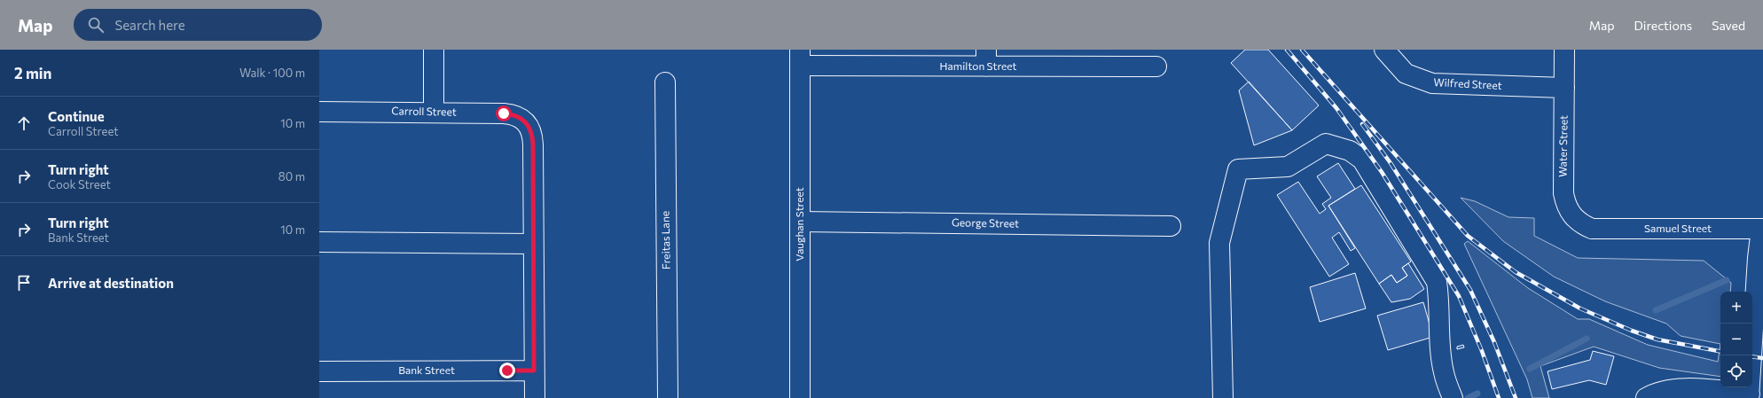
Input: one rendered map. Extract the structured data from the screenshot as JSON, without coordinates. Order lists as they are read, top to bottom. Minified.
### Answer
{"streets":{"street":["Hamilton Street","Wilfred Street","Carroll Street","Water Street","George Street","Vaughan Street","Samuel Street","Freitas Lane","Bank Street"]},"crossings":[["Hamilton Street","Vaughan Street"],["Wilfred Street","Water Street"],["Water Street","Samuel Street"],["George Street","Vaughan Street"]],"page":{"header":"Map","search":"Search here","nav":["Map","Directions","Saved"],"heading":["2 min","Walk · 100 m"],"list":[["Continue","Carroll Street","10 m"],["Turn right","Cook Street","80 m"],["Turn right","Bank Street","10 m"],"Arrive at destination"],"map_buttons":["+","−"]}}
